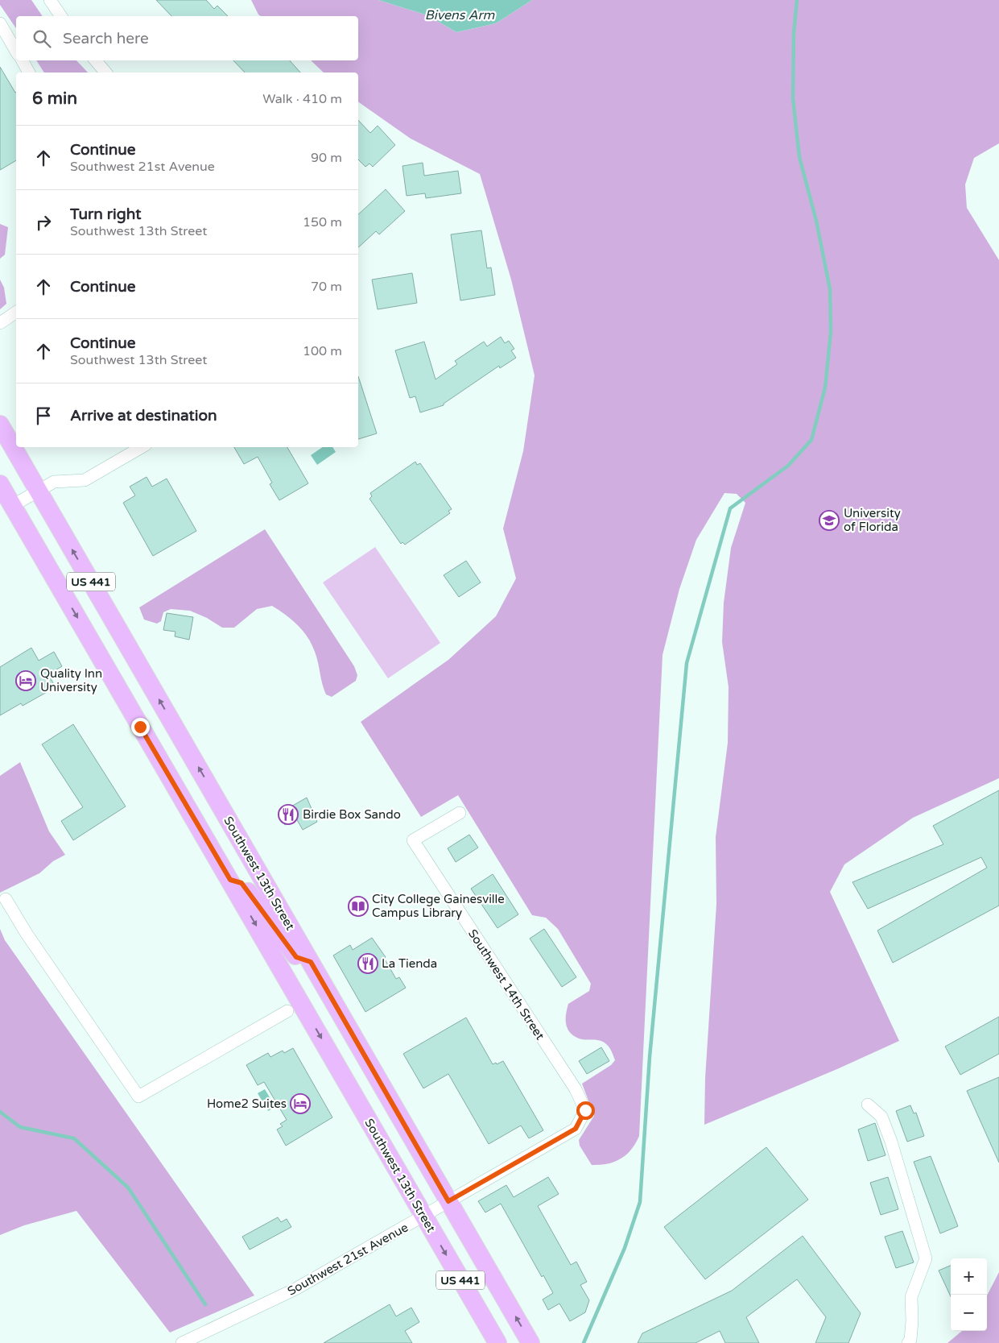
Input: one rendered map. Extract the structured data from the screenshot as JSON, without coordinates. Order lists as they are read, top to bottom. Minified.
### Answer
{"streets":{"main road":["US 441","Southwest 13th Street"],"street":["Southwest 14th Street","Southwest 21st Avenue"]},"crossings":[["Southwest 13th Street","Southwest 21st Avenue"],["Southwest 14th Street","Southwest 21st Avenue"]],"water":["Bivens Arm"],"places":{"school or university":["University of Florida"],"hotel":["Quality Inn University","Home2 Suites"],"restaurant":["Birdie Box Sando","La Tienda"],"library":["City College Gainesville Campus Library"]},"page":{"search":"Search here","heading":["6 min","Walk · 410 m"],"list":[["Continue","Southwest 21st Avenue","90 m"],["Turn right","Southwest 13th Street","150 m"],["Continue","70 m"],["Continue","Southwest 13th Street","100 m"],"Arrive at destination"],"map_buttons":["+","−"]}}
